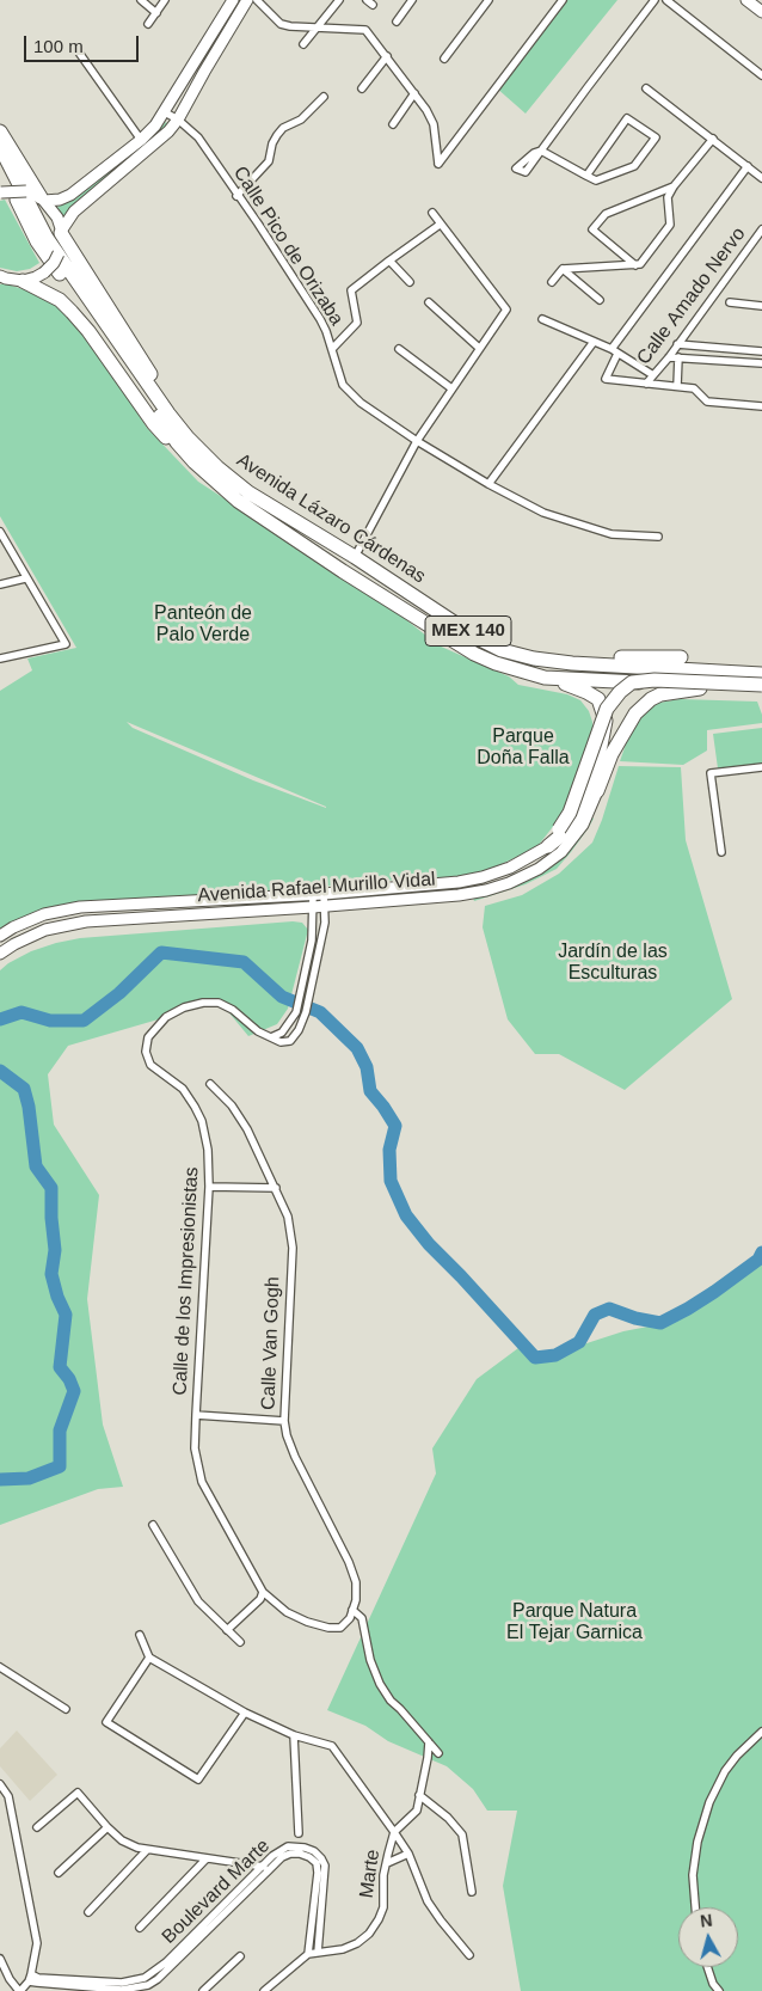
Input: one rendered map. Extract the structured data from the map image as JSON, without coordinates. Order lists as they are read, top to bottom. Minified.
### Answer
{"streets":{"highway":["Avenida Lázaro Cárdenas","MEX 140"],"main road":["Avenida Rafael Murillo Vidal"],"street":["Calle Pico de Orizaba","Calle Amado Nervo","Calle de los Impresionistas","Calle Van Gogh","Marte","Boulevard Marte"]},"crossings":[["Calle de los Impresionistas","Calle Van Gogh"],["Marte","Boulevard Marte"]],"parks":["Panteón de Palo Verde","Parque Doña Falla","Jardín de las Esculturas","Parque Natura El Tejar Garnica"],"scale_bar":"100 m","north":"top"}
